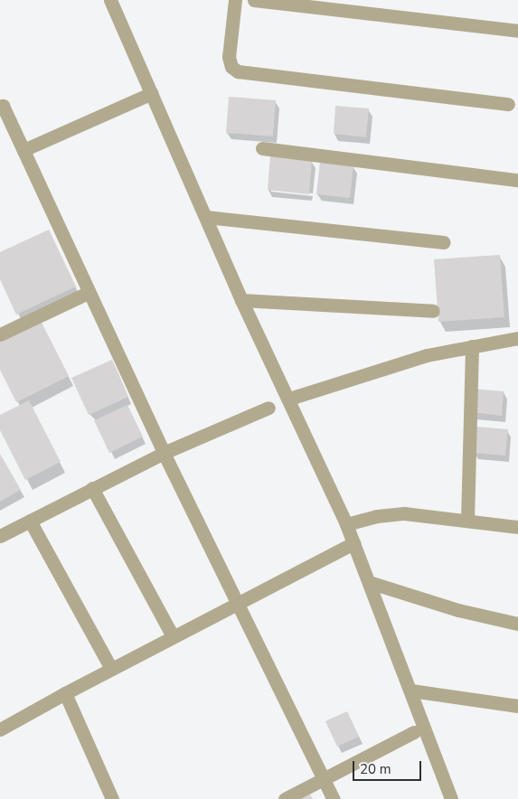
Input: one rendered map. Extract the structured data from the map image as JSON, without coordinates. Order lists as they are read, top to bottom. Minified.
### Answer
{"scale_bar":"20 m"}
